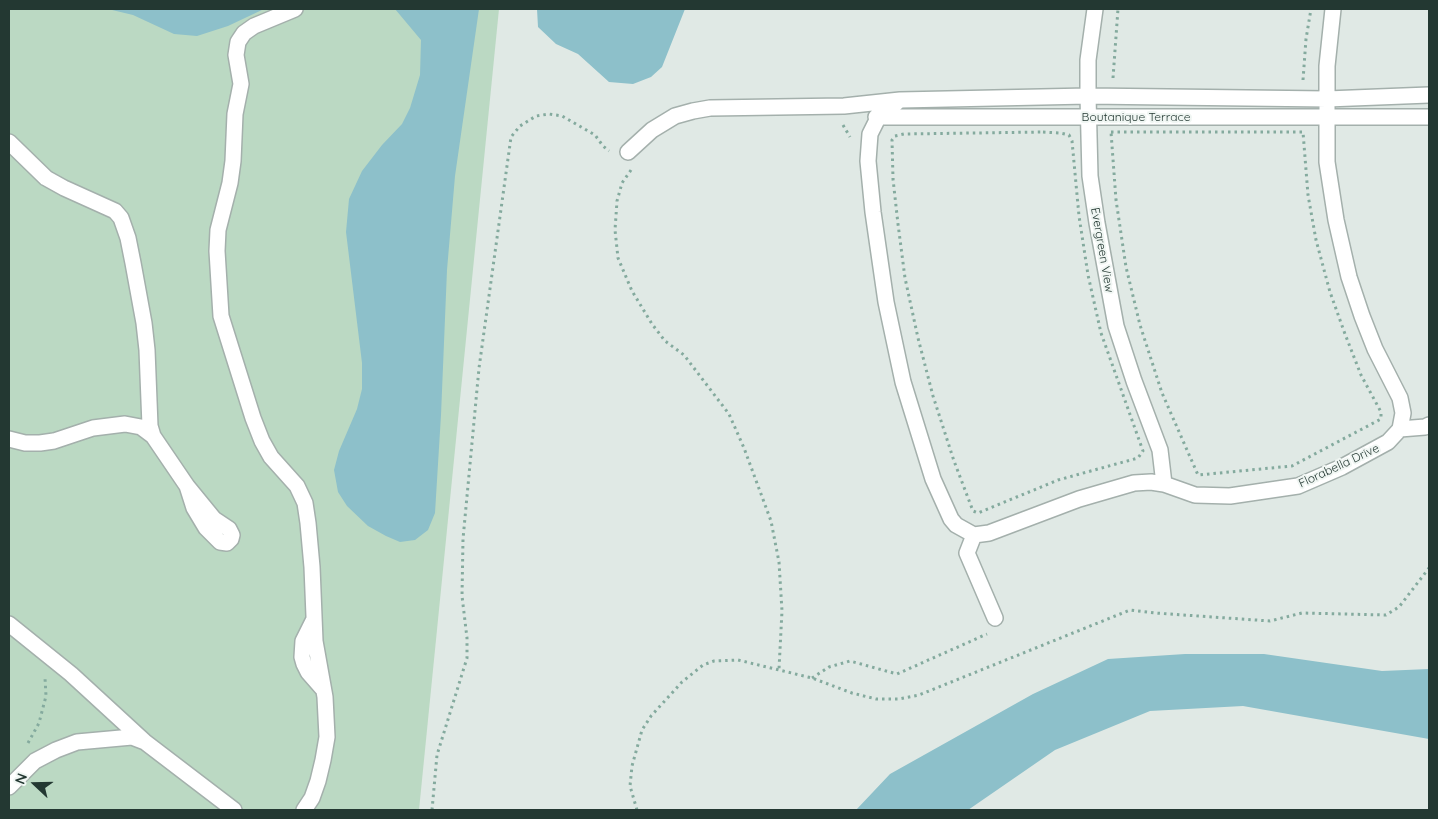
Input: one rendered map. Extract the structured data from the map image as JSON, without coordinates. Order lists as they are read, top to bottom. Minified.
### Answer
{"streets":{"street":["Boutanique Terrace","Evergreen View","Florabella Drive"]},"crossings":[["Boutanique Terrace","Evergreen View"],["Evergreen View","Florabella Drive"]],"north":"left"}
